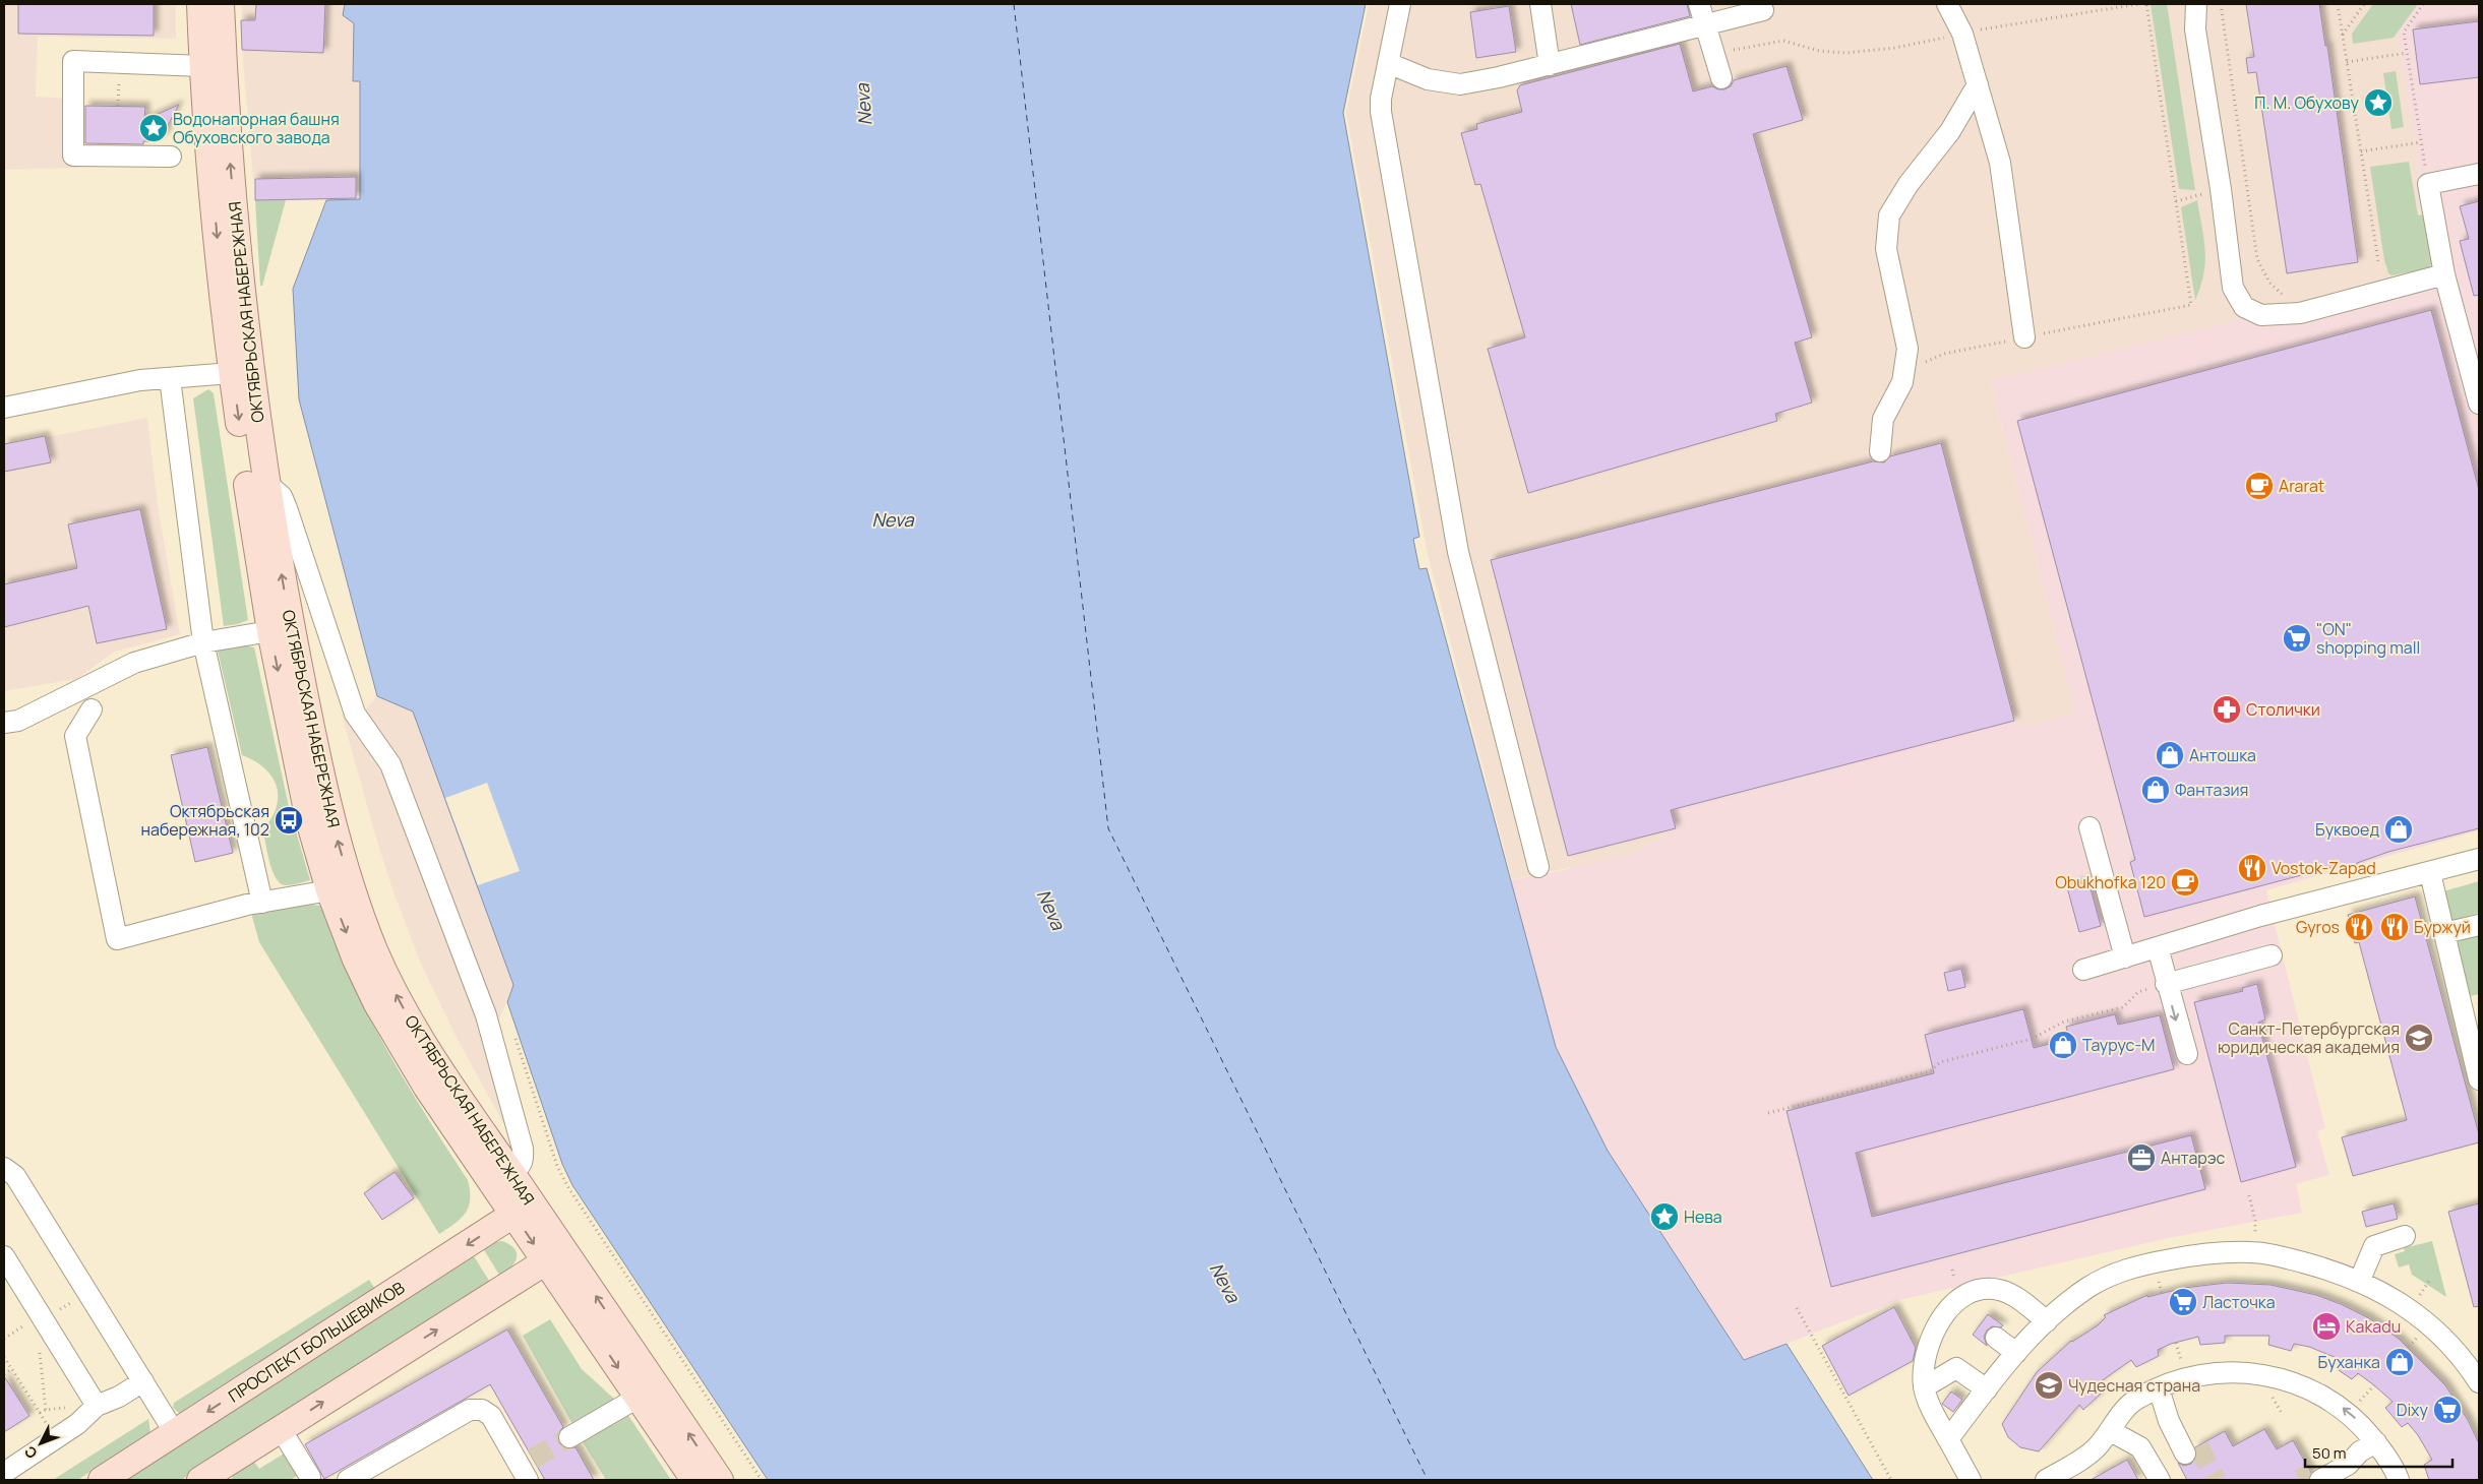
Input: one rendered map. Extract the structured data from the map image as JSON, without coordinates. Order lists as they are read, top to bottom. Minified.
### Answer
{"streets":{"main road":["ОКТЯБРЬСКАЯ НАБЕРЕЖНАЯ","ПРОСПЕКТ БОЛЬШЕВИКОВ"]},"crossings":[["ОКТЯБРЬСКАЯ НАБЕРЕЖНАЯ","ПРОСПЕКТ БОЛЬШЕВИКОВ"]],"water":["Neva"],"places":{"place":["П. М. Обухову","Водонапорная башня Обуховского завода","Нева"],"cafe":["Ararat","Obukhofka 120"],"supermarket":["\"ON\" shopping mall","Ласточка","Dixy"],"pharmacy":["Столички"],"shop":["Антошка","Фантазия","Буквоед","Таурус-М","Буханка"],"bus stop":["Октябрьская набережная, 102"],"restaurant":["Vostok-Zapad","Gyros","Буржуй"],"school or university":["Санкт-Петербургская юридическая академия","Чудесная страна"],"office":["Антарэс"],"hotel":["Kakadu"]},"scale_bar":"50 m","north":"bottom left"}
